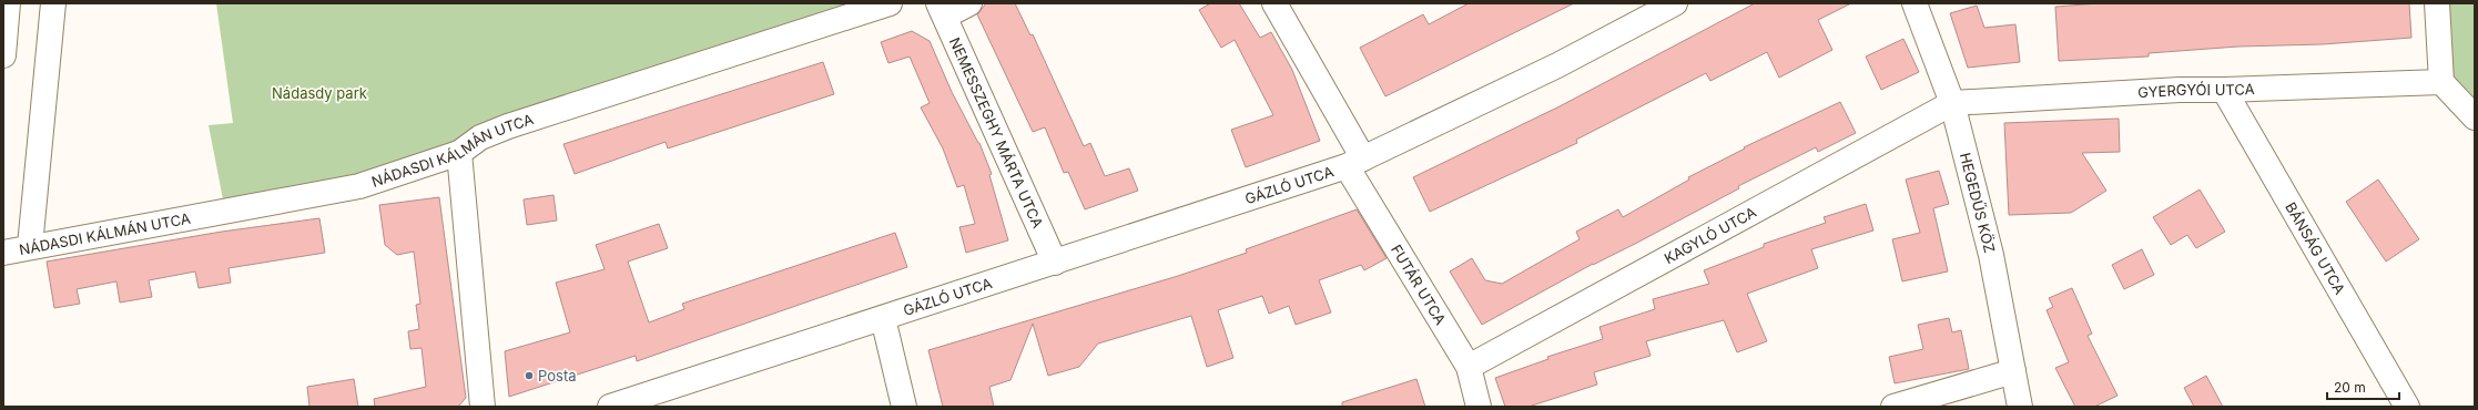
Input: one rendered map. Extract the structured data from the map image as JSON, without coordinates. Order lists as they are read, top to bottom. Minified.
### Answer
{"streets":{"street":["GYERGYÓI UTCA","NEMESSZEGHY MÁRTA UTCA","NÁDASDI KÁLMÁN UTCA","GÁZLÓ UTCA","HEGEDŰS KÖZ","KAGYLÓ UTCA","BÁNSÁG UTCA","FUTÁR UTCA"]},"crossings":[["GYERGYÓI UTCA","HEGEDŰS KÖZ"],["GYERGYÓI UTCA","KAGYLÓ UTCA"],["GYERGYÓI UTCA","BÁNSÁG UTCA"],["NEMESSZEGHY MÁRTA UTCA","GÁZLÓ UTCA"],["GÁZLÓ UTCA","FUTÁR UTCA"],["HEGEDŰS KÖZ","KAGYLÓ UTCA"],["KAGYLÓ UTCA","FUTÁR UTCA"]],"parks":["Nádasdy park"],"places":["Posta"],"scale_bar":"20 m"}
